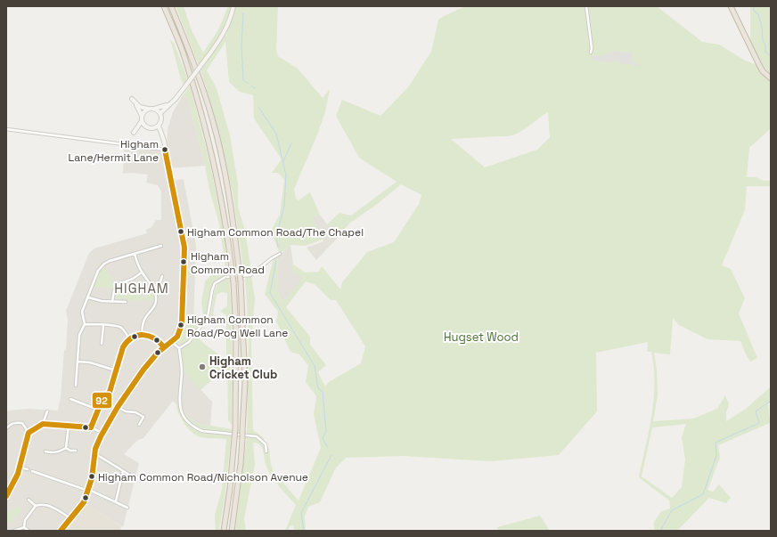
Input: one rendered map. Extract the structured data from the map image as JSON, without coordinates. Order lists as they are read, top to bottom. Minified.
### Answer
{"districts":["HIGHAM"],"parks":["Hugset Wood"],"places":["Higham Lane/Hermit Lane","Higham Common Road/The Chapel","Higham Common Road","Higham Common Road/Pog Well Lane","Higham Cricket Club","Higham Common Road/Nicholson Avenue"],"lines":["transit line 92"]}
